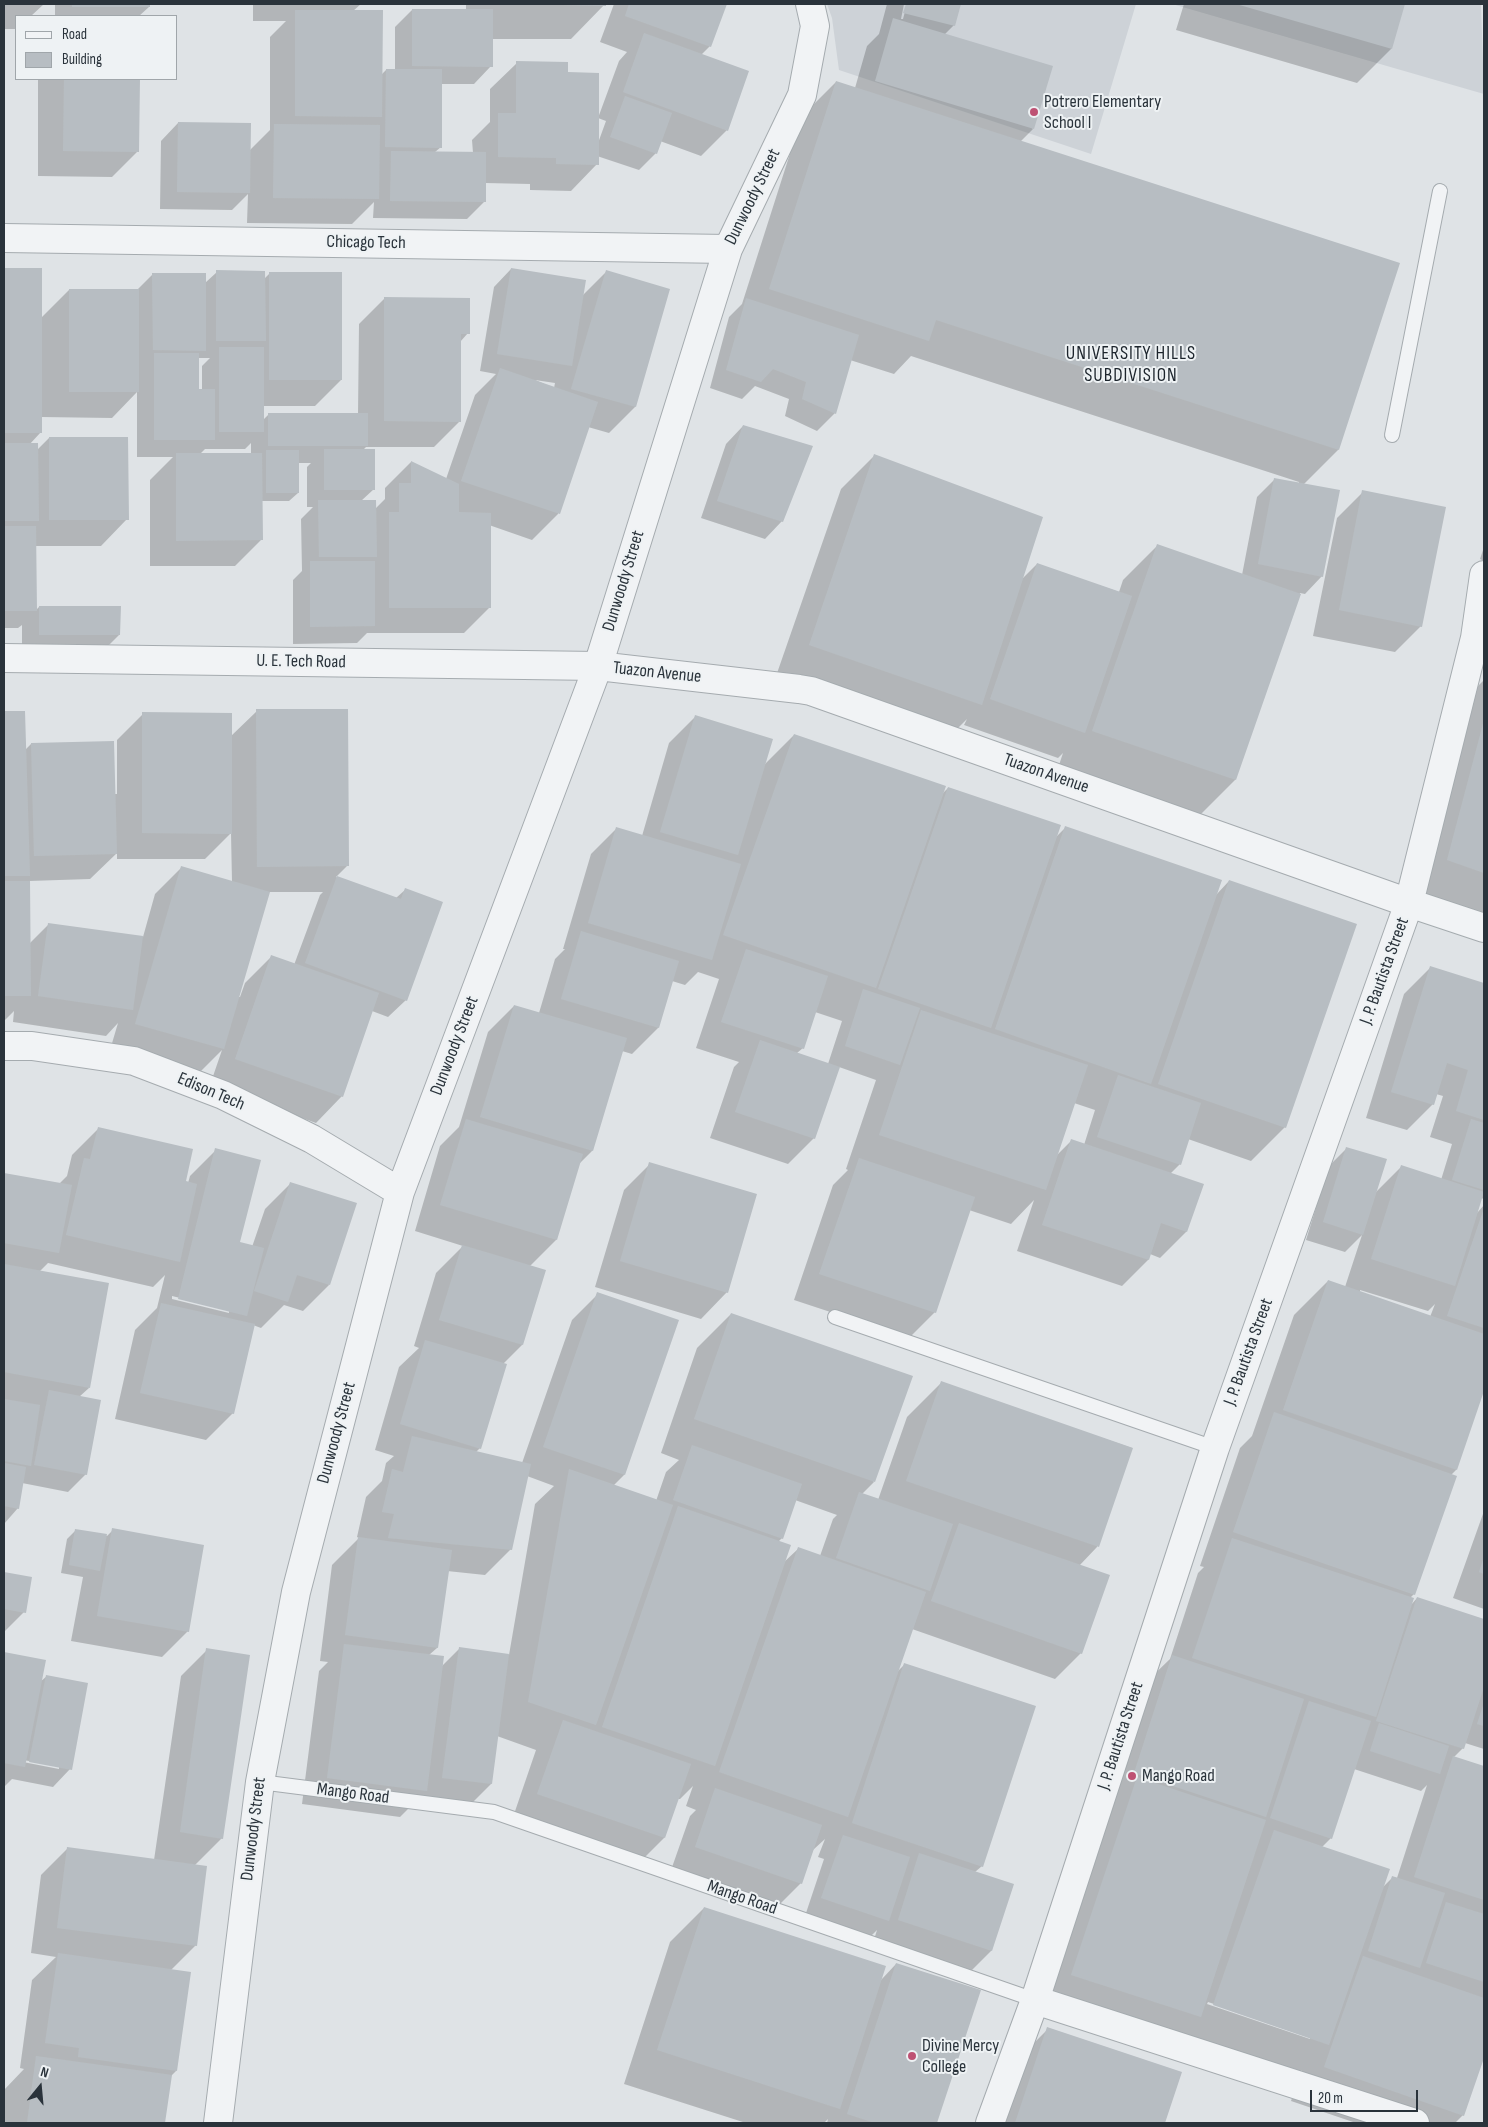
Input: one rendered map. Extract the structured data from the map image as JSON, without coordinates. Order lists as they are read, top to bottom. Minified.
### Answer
{"streets":{"street":["Dunwoody Street","Chicago Tech","U. E. Tech Road","Tuazon Avenue","J. P. Bautista Street","Edison Tech","Mango Road"]},"crossings":[["Dunwoody Street","Chicago Tech"],["Dunwoody Street","U. E. Tech Road"],["Dunwoody Street","Tuazon Avenue"],["Dunwoody Street","Edison Tech"],["Dunwoody Street","Mango Road"],["U. E. Tech Road","Tuazon Avenue"],["Tuazon Avenue","J. P. Bautista Street"],["J. P. Bautista Street","Mango Road"]],"districts":["UNIVERSITY HILLS SUBDIVISION"],"places":["Potrero Elementary School I","Mango Road","Divine Mercy College"],"legend":["Road","Building"],"scale_bar":"20 m","north":"top"}
